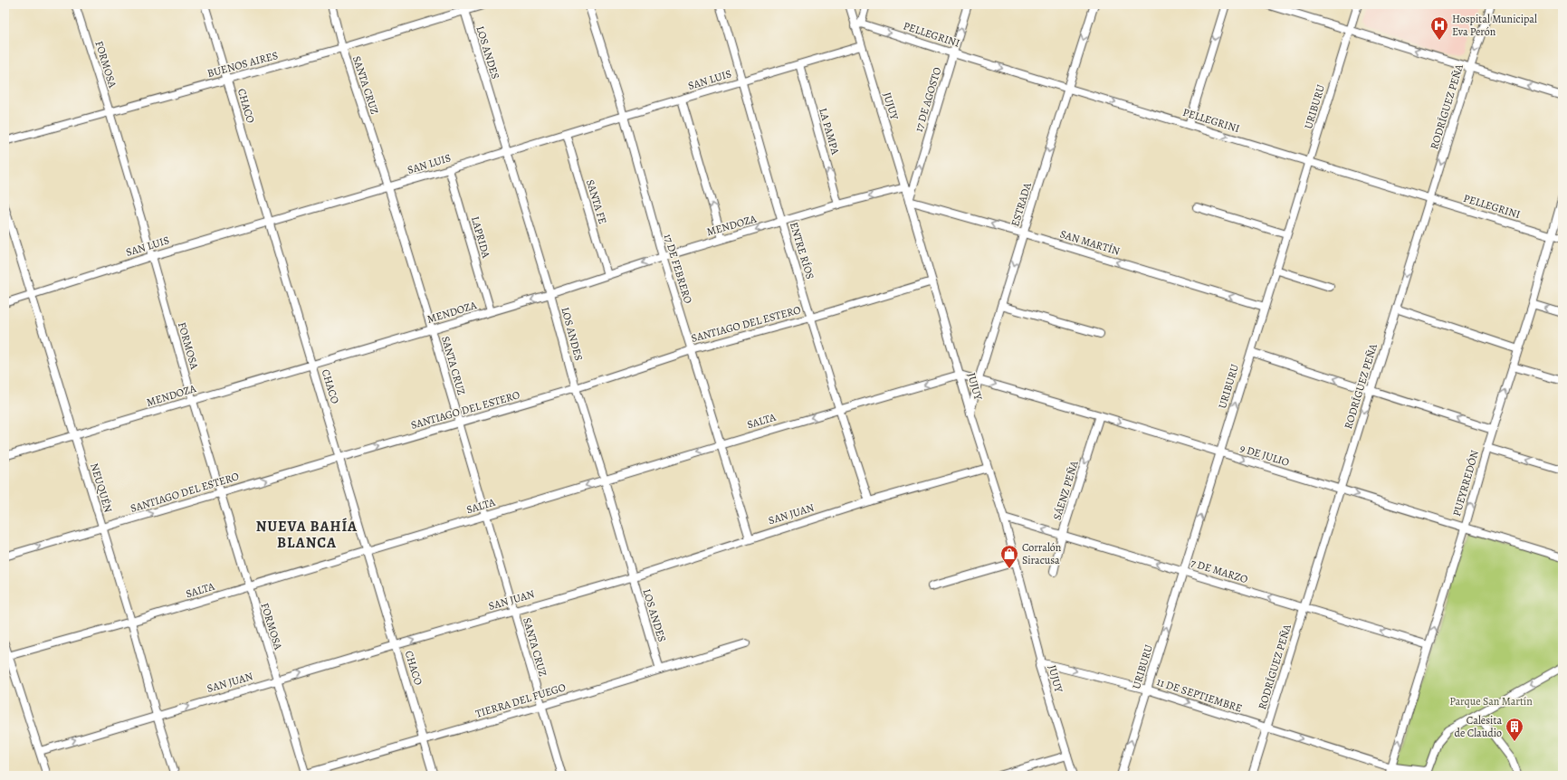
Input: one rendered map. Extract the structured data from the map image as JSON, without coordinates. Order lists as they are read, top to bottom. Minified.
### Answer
{"streets":{"street":["PELLEGRINI","LOS ANDES","FORMOSA","BUENOS AIRES","SAN LUIS","SANTA CRUZ","17 DE AGOSTO","CHACO","JUJUY","URIBURU","RODRÍGUEZ PEÑA","LA PAMPA","SANTA FE","ESTRADA","MENDOZA","LAPRIDA","SAN MARTÍN","ENTRE RÍOS","17 DE FEBRERO","SANTIAGO DEL ESTERO","SALTA","9 DE JULIO","PUEYRREDÓN","NEUQUÉN","SÁENZ PEÑA","SAN JUAN","7 DE MARZO","11 DE SEPTIEMBRE","TIERRA DEL FUEGO"]},"crossings":[["PELLEGRINI","17 DE AGOSTO"],["PELLEGRINI","JUJUY"],["PELLEGRINI","URIBURU"],["PELLEGRINI","RODRÍGUEZ PEÑA"],["PELLEGRINI","ESTRADA"],["PELLEGRINI","PUEYRREDÓN"],["LOS ANDES","BUENOS AIRES"],["LOS ANDES","SAN LUIS"],["LOS ANDES","MENDOZA"],["LOS ANDES","SANTIAGO DEL ESTERO"],["LOS ANDES","SALTA"],["LOS ANDES","SAN JUAN"],["LOS ANDES","TIERRA DEL FUEGO"],["FORMOSA","BUENOS AIRES"],["FORMOSA","SAN LUIS"],["FORMOSA","MENDOZA"],["FORMOSA","SANTIAGO DEL ESTERO"],["FORMOSA","SALTA"],["FORMOSA","SAN JUAN"],["FORMOSA","TIERRA DEL FUEGO"],["BUENOS AIRES","SANTA CRUZ"],["BUENOS AIRES","CHACO"],["SAN LUIS","SANTA CRUZ"],["SAN LUIS","CHACO"],["SAN LUIS","JUJUY"],["SAN LUIS","LA PAMPA"],["SAN LUIS","SANTA FE"],["SAN LUIS","LAPRIDA"],["SAN LUIS","ENTRE RÍOS"],["SAN LUIS","17 DE FEBRERO"],["SAN LUIS","NEUQUÉN"],["SANTA CRUZ","MENDOZA"],["SANTA CRUZ","SANTIAGO DEL ESTERO"],["SANTA CRUZ","SALTA"],["SANTA CRUZ","SAN JUAN"],["SANTA CRUZ","TIERRA DEL FUEGO"],["17 DE AGOSTO","JUJUY"],["17 DE AGOSTO","SAN MARTÍN"],["CHACO","MENDOZA"],["CHACO","SANTIAGO DEL ESTERO"],["CHACO","SALTA"],["CHACO","SAN JUAN"],["CHACO","TIERRA DEL FUEGO"],["JUJUY","ESTRADA"],["JUJUY","MENDOZA"],["JUJUY","SAN MARTÍN"],["JUJUY","SANTIAGO DEL ESTERO"],["JUJUY","SALTA"],["JUJUY","9 DE JULIO"],["JUJUY","SAN JUAN"],["JUJUY","7 DE MARZO"],["JUJUY","11 DE SEPTIEMBRE"],["URIBURU","SAN MARTÍN"],["URIBURU","9 DE JULIO"],["URIBURU","7 DE MARZO"],["URIBURU","11 DE SEPTIEMBRE"],["RODRÍGUEZ PEÑA","9 DE JULIO"],["RODRÍGUEZ PEÑA","7 DE MARZO"],["RODRÍGUEZ PEÑA","11 DE SEPTIEMBRE"],["LA PAMPA","MENDOZA"],["SANTA FE","MENDOZA"],["ESTRADA","SAN MARTÍN"],["ESTRADA","9 DE JULIO"],["MENDOZA","LAPRIDA"],["MENDOZA","ENTRE RÍOS"],["MENDOZA","17 DE FEBRERO"],["MENDOZA","NEUQUÉN"],["ENTRE RÍOS","SANTIAGO DEL ESTERO"],["ENTRE RÍOS","SALTA"],["ENTRE RÍOS","SAN JUAN"],["17 DE FEBRERO","SANTIAGO DEL ESTERO"],["17 DE FEBRERO","SALTA"],["17 DE FEBRERO","SAN JUAN"],["SANTIAGO DEL ESTERO","NEUQUÉN"],["SALTA","9 DE JULIO"],["SALTA","NEUQUÉN"],["9 DE JULIO","PUEYRREDÓN"],["9 DE JULIO","SÁENZ PEÑA"],["PUEYRREDÓN","7 DE MARZO"],["PUEYRREDÓN","11 DE SEPTIEMBRE"],["NEUQUÉN","SAN JUAN"],["SÁENZ PEÑA","7 DE MARZO"]],"one_way":["PELLEGRINI","17 DE AGOSTO","URIBURU","RODRÍGUEZ PEÑA","LA PAMPA","ESTRADA","SAN MARTÍN","SANTIAGO DEL ESTERO","SALTA","9 DE JULIO","PUEYRREDÓN","SÁENZ PEÑA","SAN JUAN","7 DE MARZO","11 DE SEPTIEMBRE"],"districts":["NUEVA BAHÍA BLANCA"],"parks":["Parque San Martín"],"places":{"hospital":["Hospital Municipal Eva Perón"],"shop":["Corralón Siracusa"],"building":["Calesita de Claudio"]}}
